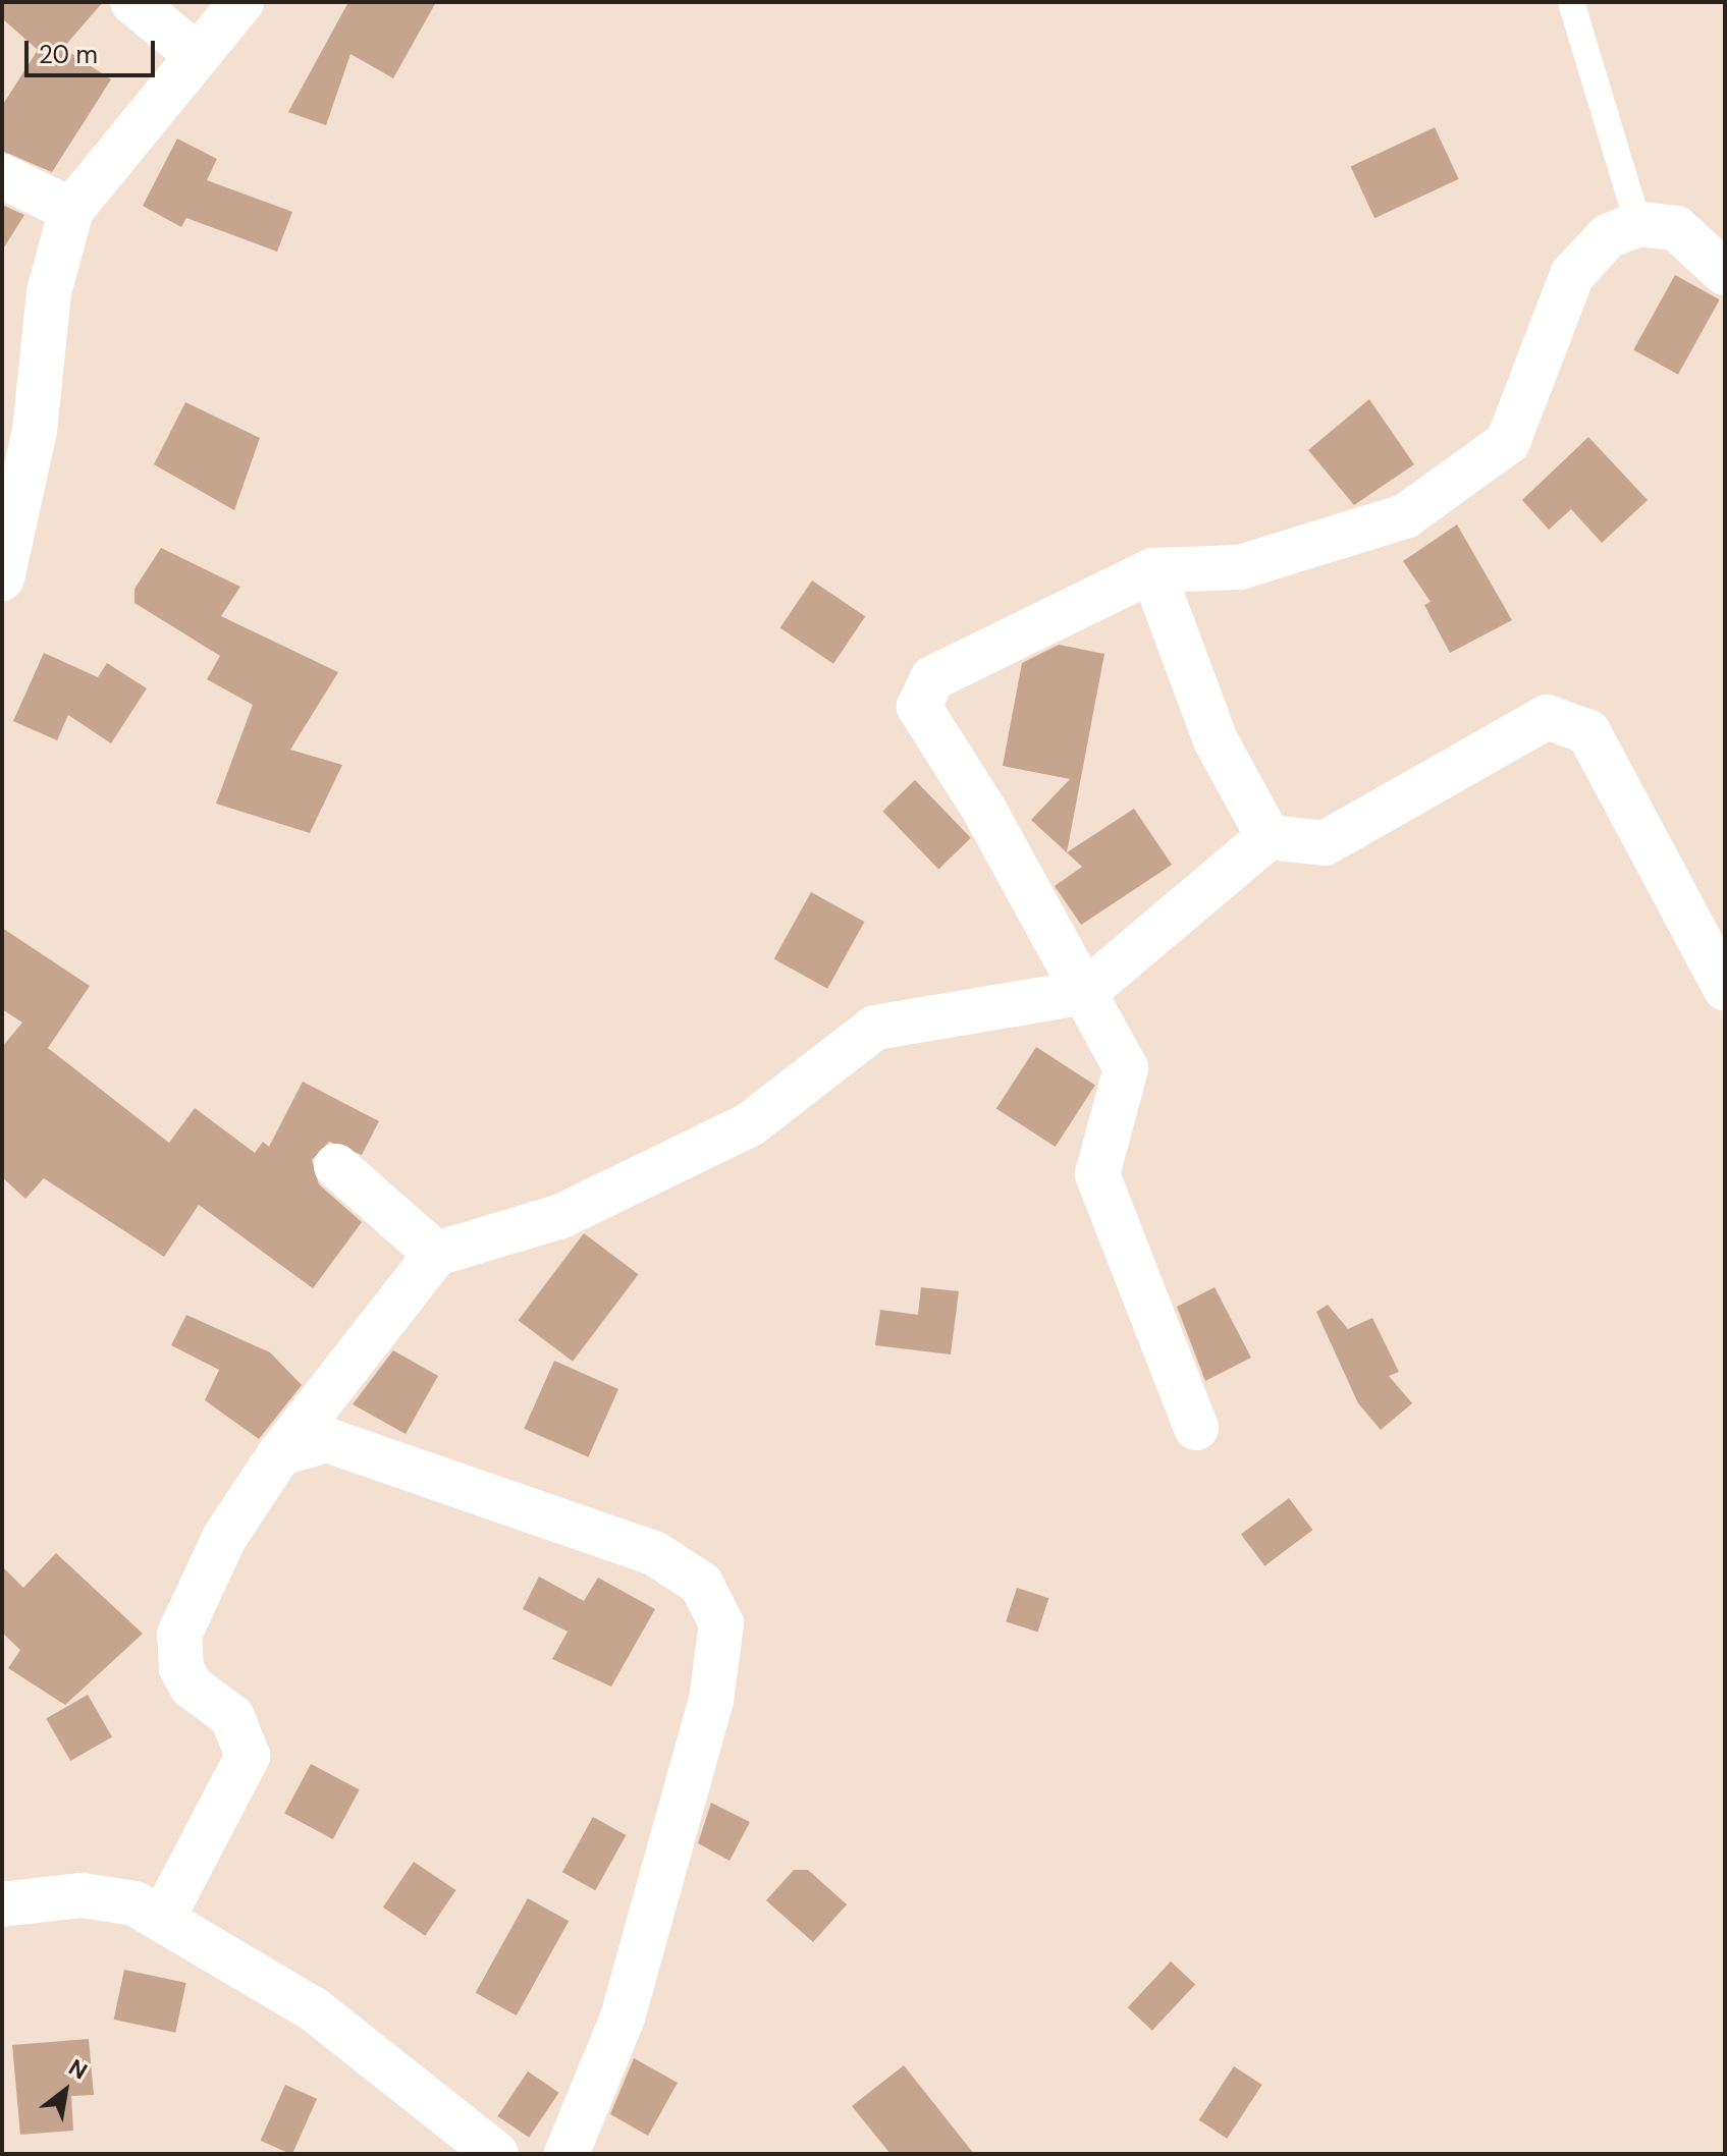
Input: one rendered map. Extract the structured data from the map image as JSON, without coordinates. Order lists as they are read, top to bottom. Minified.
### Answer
{"scale_bar":"20 m","north":"top right"}
